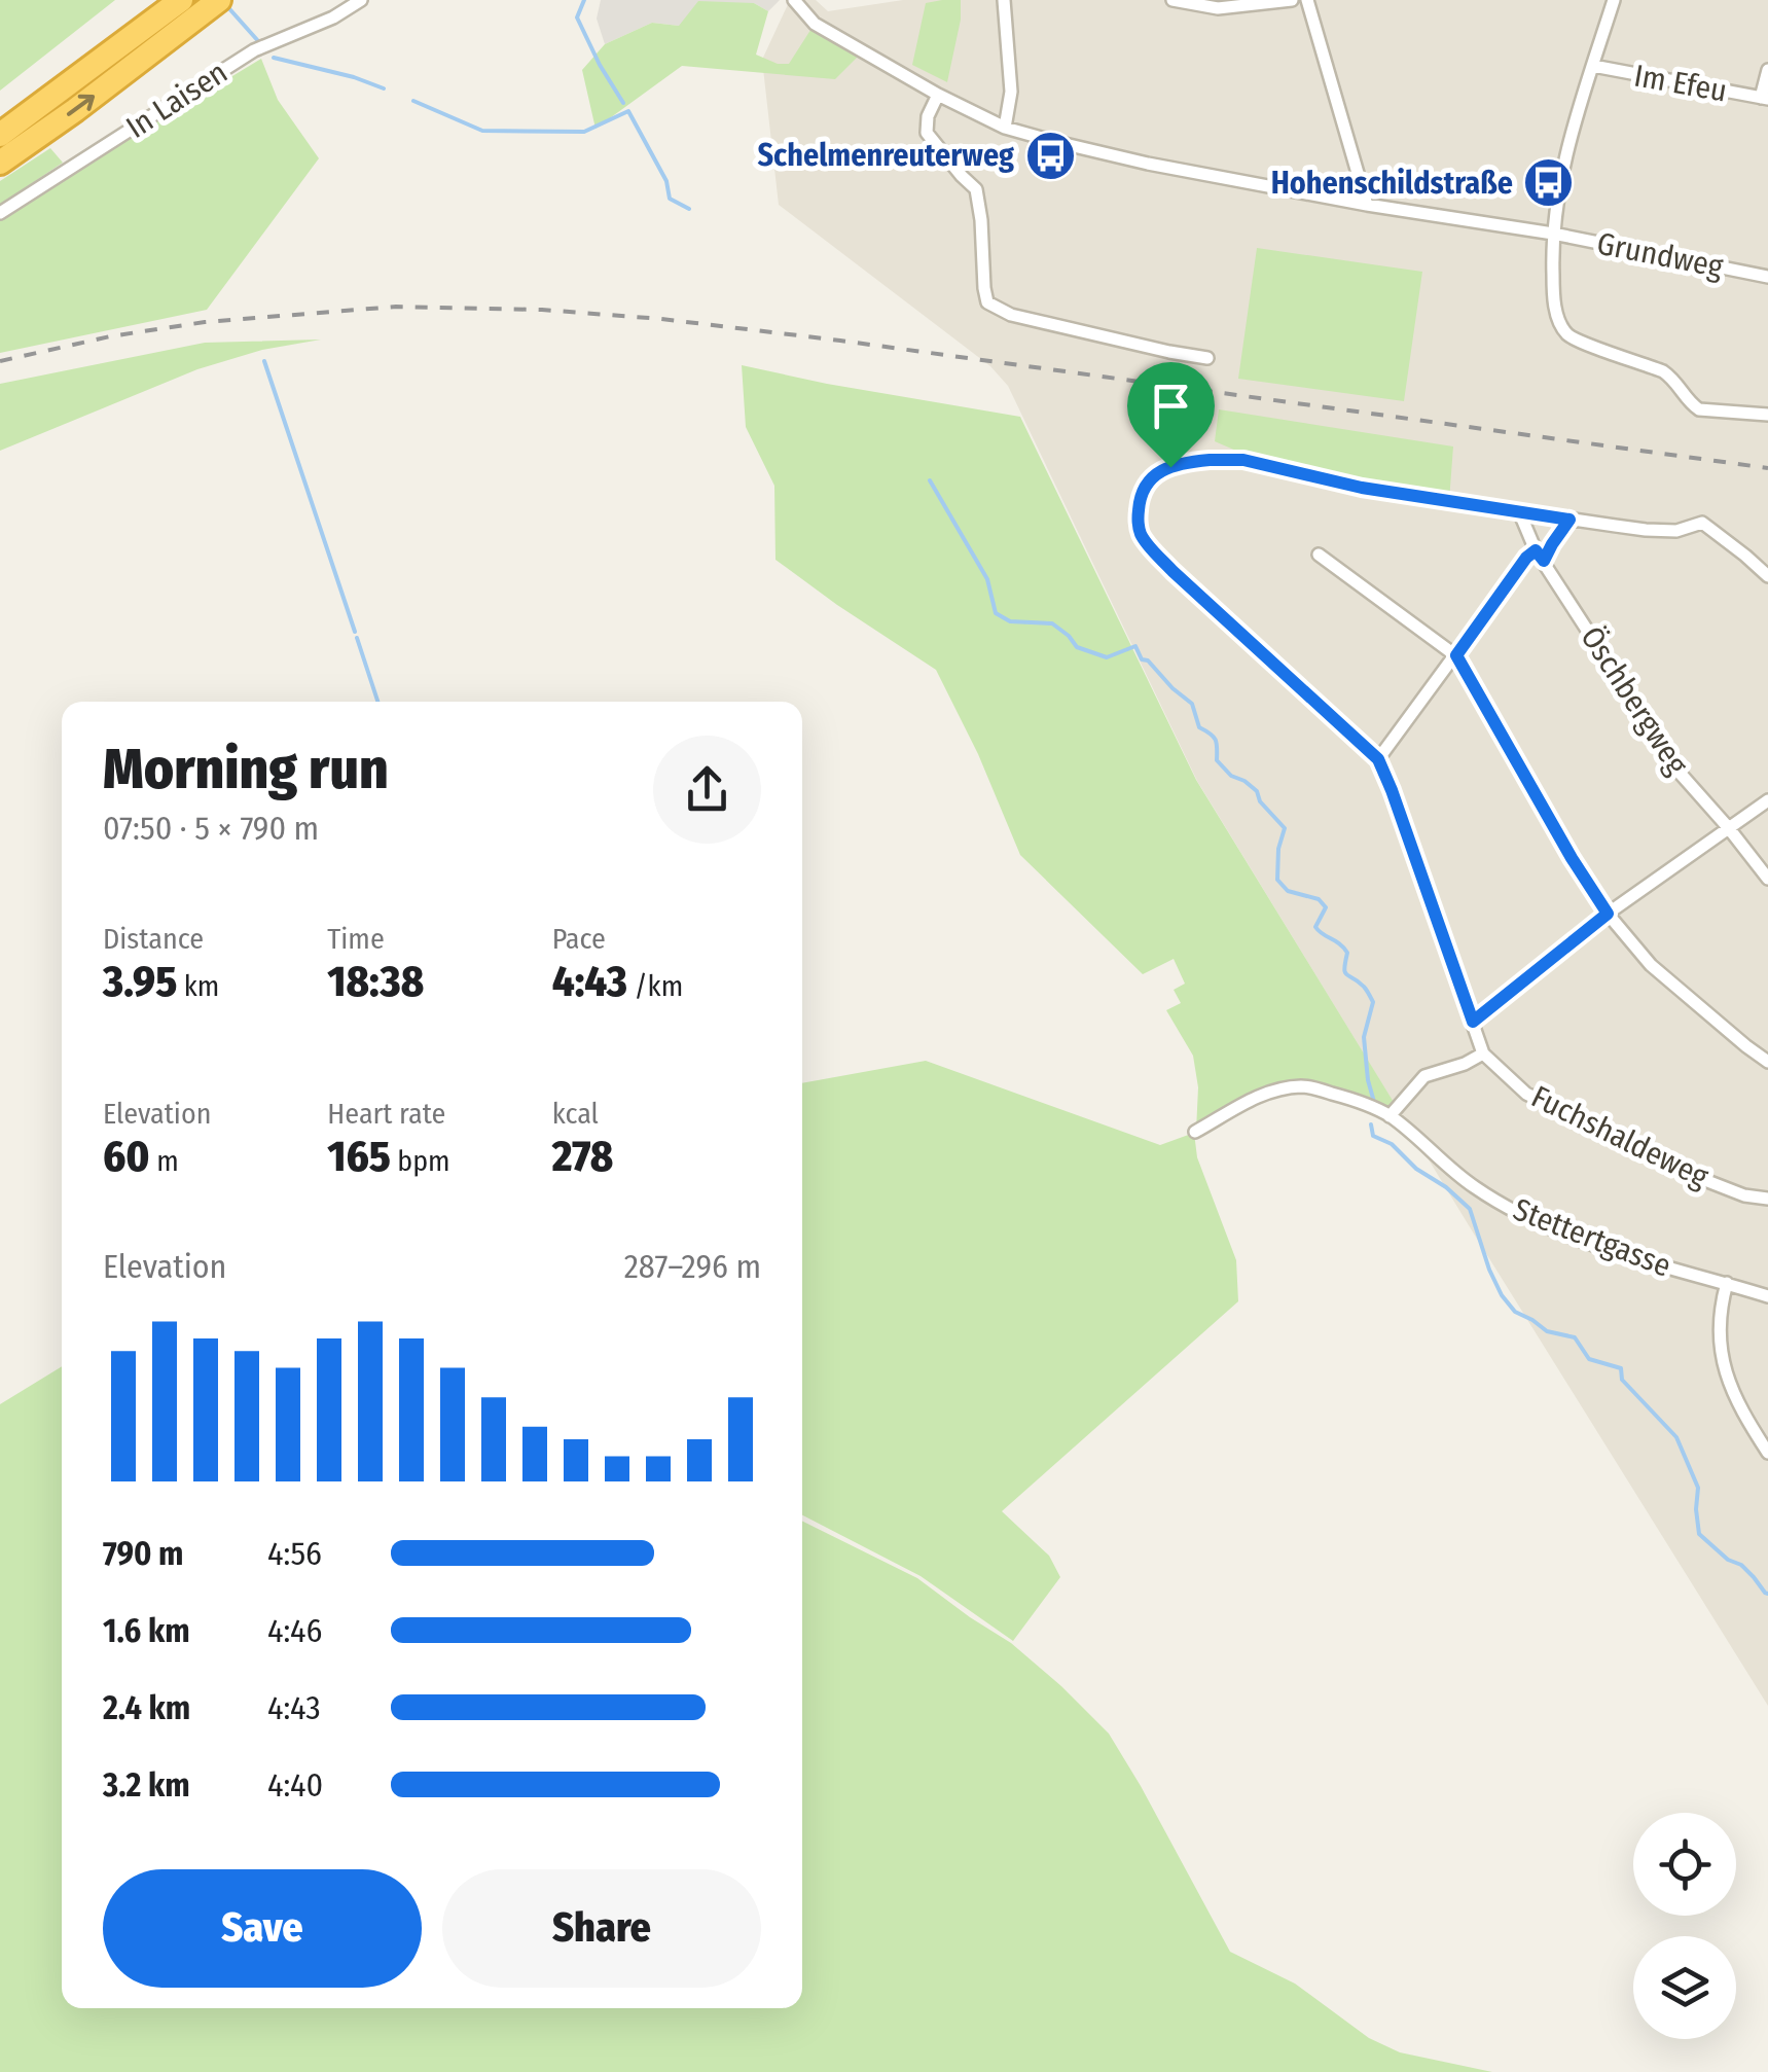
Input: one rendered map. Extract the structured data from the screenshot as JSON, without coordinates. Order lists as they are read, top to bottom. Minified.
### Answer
{"streets":{"street":["Im Efeu","In Laisen","Grundweg","Öschbergweg","Fuchshaldeweg","Stettertgasse"]},"crossings":[["Öschbergweg","Fuchshaldeweg"]],"places":{"bus stop":["Schelmenreuterweg","Hohenschildstraße"]},"page":{"heading":["Morning run","07:50 · 5 × 790 m"],"stats":[["Distance","3.95 km"],["Time","18:38"],["Pace","4:43 /km"],["Elevation","60 m"],["Heart rate","165 bpm"],["kcal","278"]],"chart":["Elevation","287–296 m"],"list":[{"name":"790 m","note":"4:56"},{"name":"1.6 km","note":"4:46"},{"name":"2.4 km","note":"4:43"},{"name":"3.2 km","note":"4:40"}],"buttons":["Save","Share"]}}
